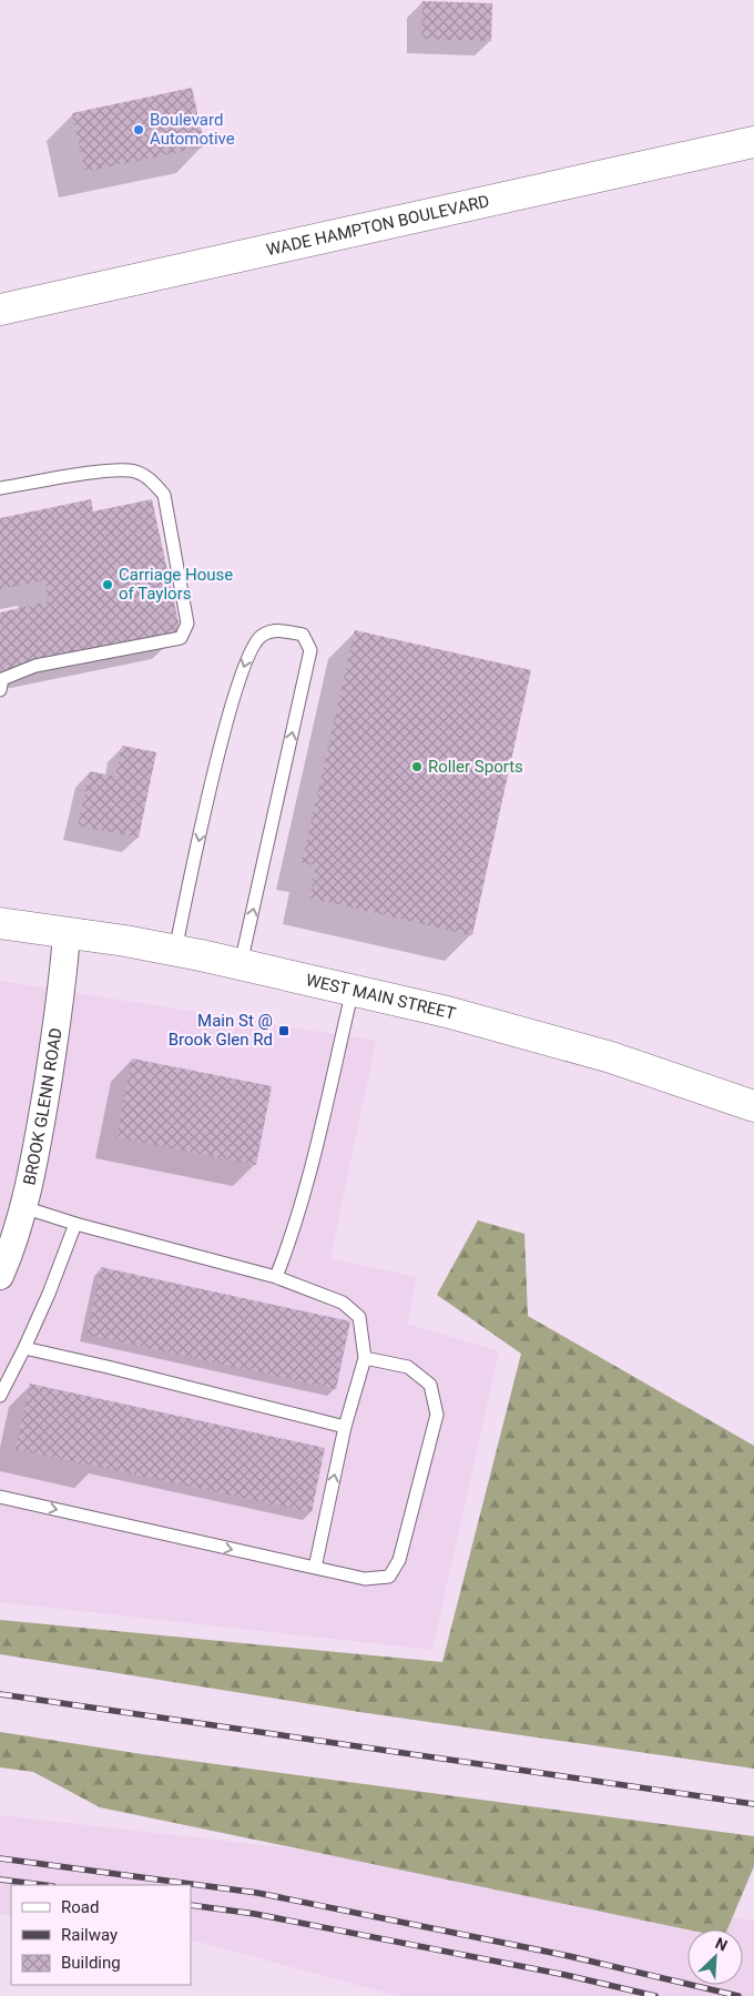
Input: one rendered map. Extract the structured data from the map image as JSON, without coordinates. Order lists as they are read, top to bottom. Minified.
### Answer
{"streets":{"street":["WADE HAMPTON BOULEVARD","WEST MAIN STREET","BROOK GLENN ROAD"]},"crossings":[["WEST MAIN STREET","BROOK GLENN ROAD"]],"places":{"other":["Boulevard Automotive","Carriage House of Taylors","Roller Sports"],"transit":["Main St @ Brook Glen Rd"]},"legend":["Road","Railway","Building"],"north":"top right"}
